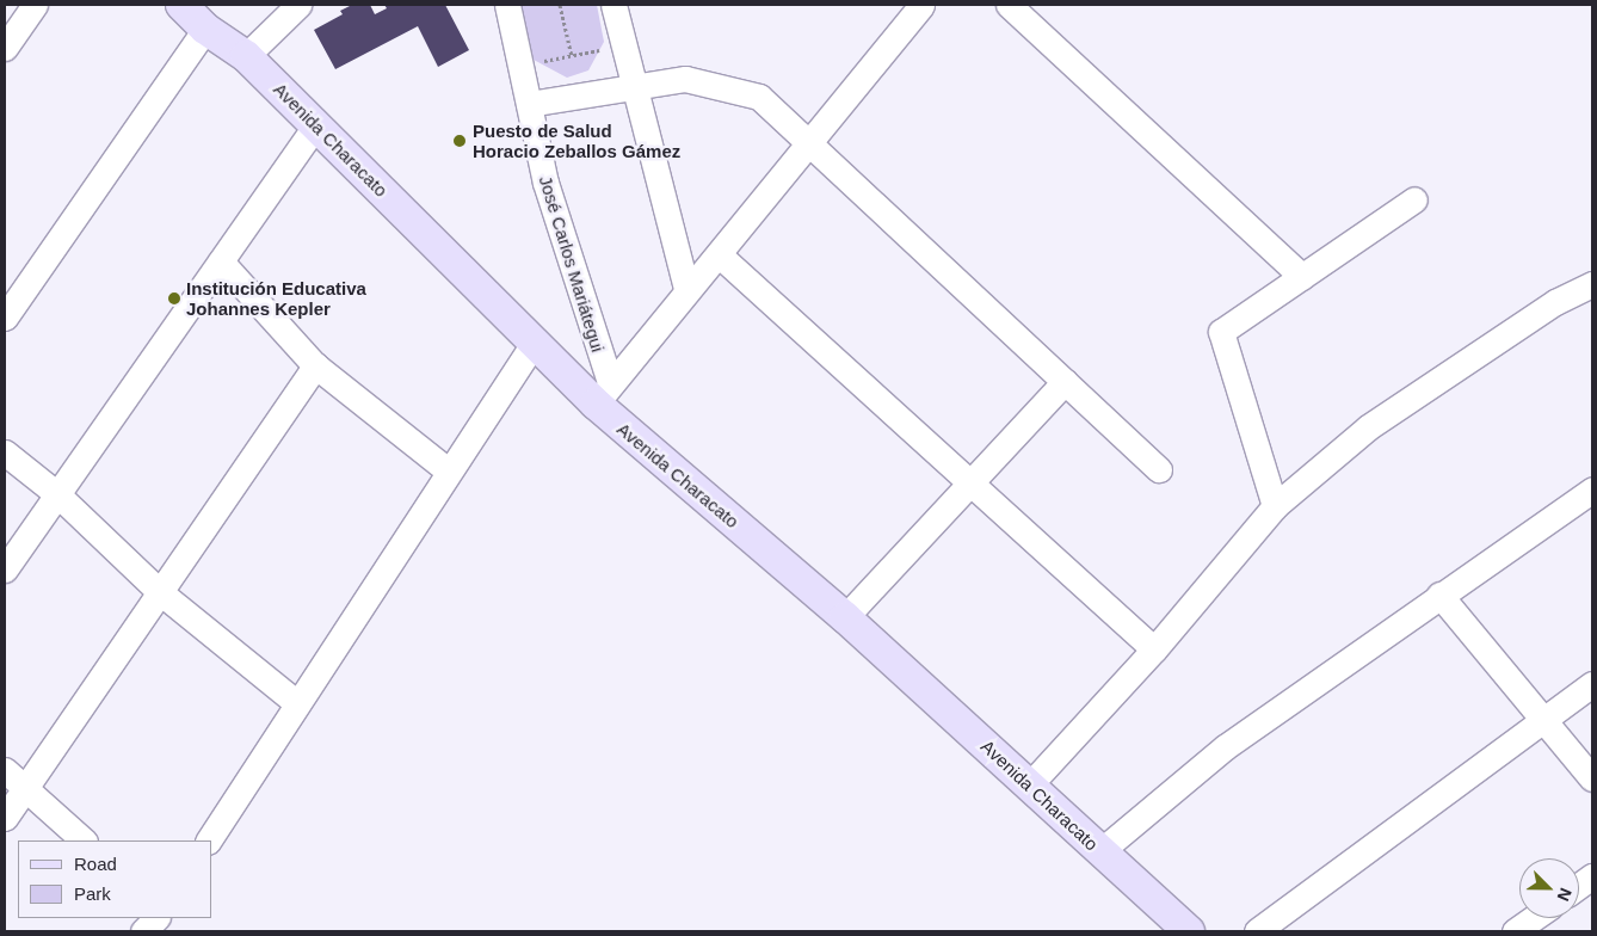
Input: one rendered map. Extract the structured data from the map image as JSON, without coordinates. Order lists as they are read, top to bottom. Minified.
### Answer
{"streets":{"main road":["Avenida Characato"],"street":["José Carlos Mariátegui"]},"crossings":[["Avenida Characato","José Carlos Mariátegui"]],"places":["Puesto de Salud Horacio Zeballos Gámez","Institución Educativa Johannes Kepler"],"legend":["Road","Park"],"north":"bottom right"}
